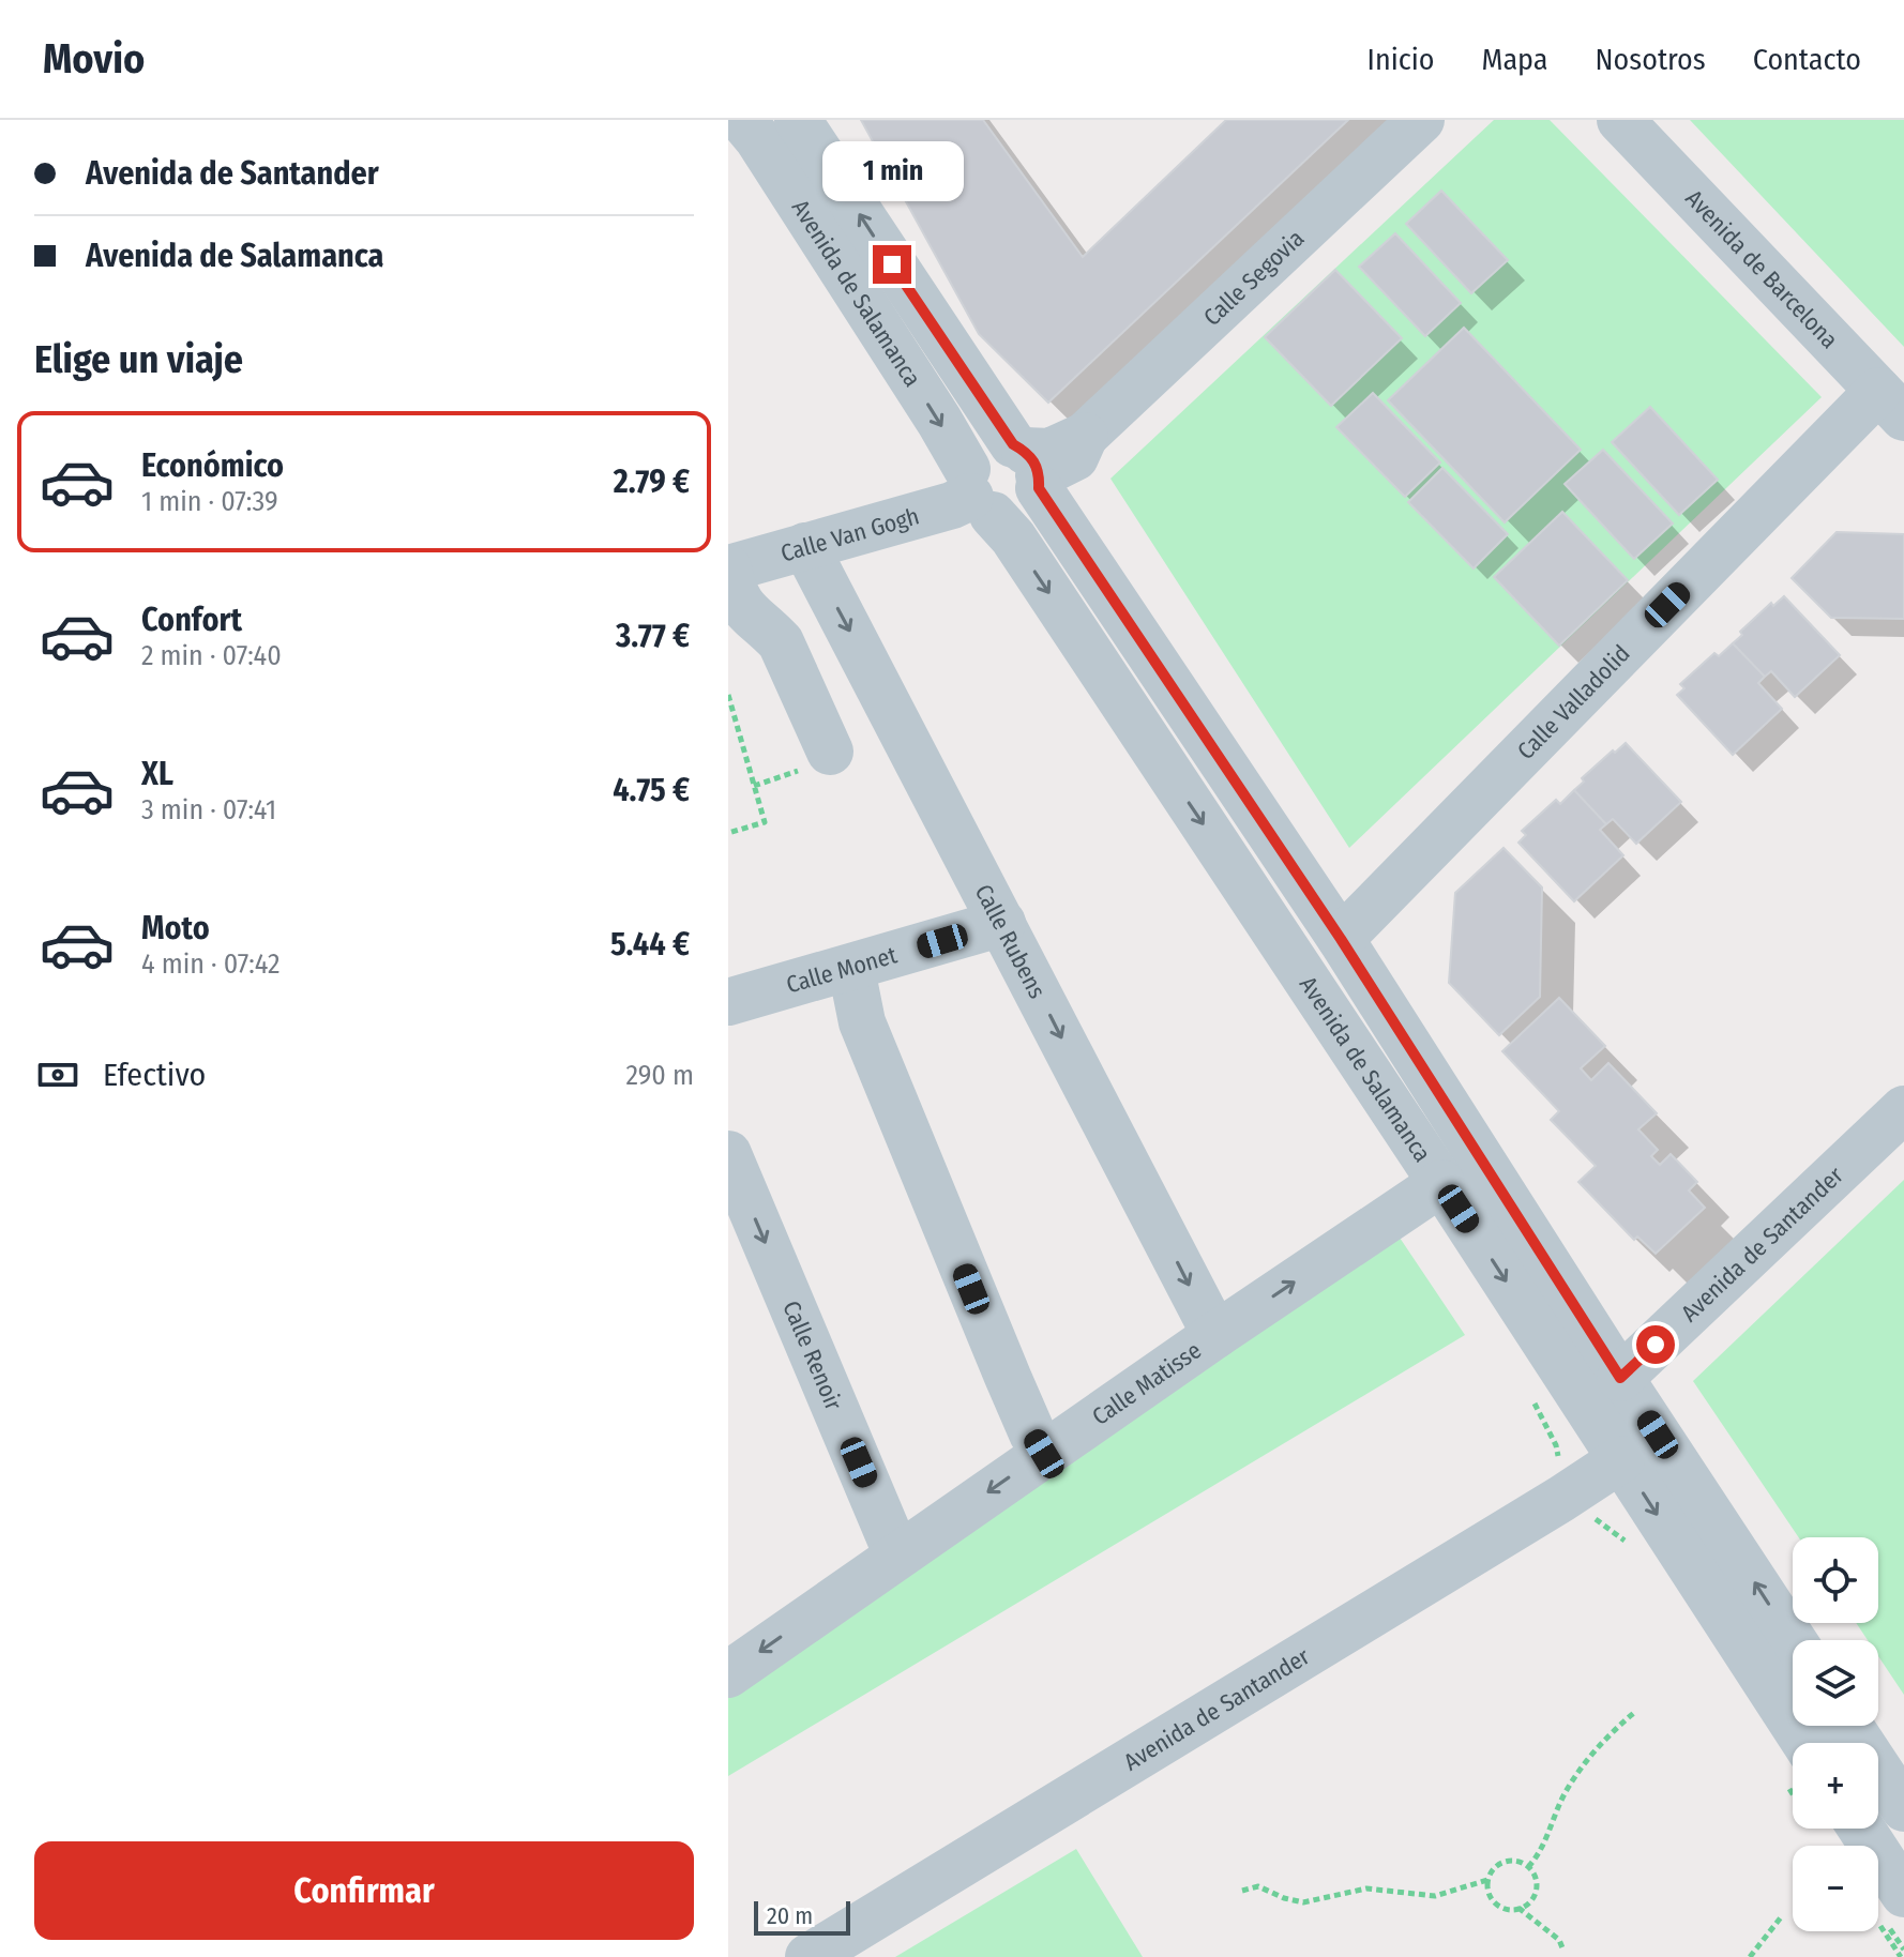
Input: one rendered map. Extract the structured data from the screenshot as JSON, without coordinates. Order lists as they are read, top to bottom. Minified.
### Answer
{"streets":{"street":["Avenida de Barcelona","Calle Segovia","Avenida de Salamanca","Calle Van Gogh","Calle Valladolid","Calle Rubens","Calle Monet","Avenida de Santander","Calle Renoir","Calle Matisse"]},"crossings":[["Avenida de Barcelona","Calle Valladolid"],["Calle Segovia","Avenida de Salamanca"],["Calle Segovia","Calle Van Gogh"],["Avenida de Salamanca","Calle Van Gogh"],["Avenida de Salamanca","Calle Valladolid"],["Avenida de Salamanca","Avenida de Santander"],["Avenida de Salamanca","Calle Matisse"],["Calle Van Gogh","Calle Rubens"],["Calle Rubens","Calle Monet"],["Calle Rubens","Calle Matisse"],["Calle Renoir","Calle Matisse"]],"scale_bar":"20 m","page":{"header":"Movio","nav":["Inicio","Mapa","Nosotros","Contacto"],"banner":["Avenida de Santander","Avenida de Salamanca"],"bubble":"1 min","heading":"Elige un viaje","list":[{"name":"Económico","note":"1 min · 07:39","value":"2.79 €"},{"name":"Confort","note":"2 min · 07:40","value":"3.77 €"},{"name":"XL","note":"3 min · 07:41","value":"4.75 €"},{"name":"Moto","note":"4 min · 07:42","value":"5.44 €"}],"pay":["Efectivo","290 m"],"map_buttons":["+","−"],"buttons":"Confirmar","scale":"20 m"}}
